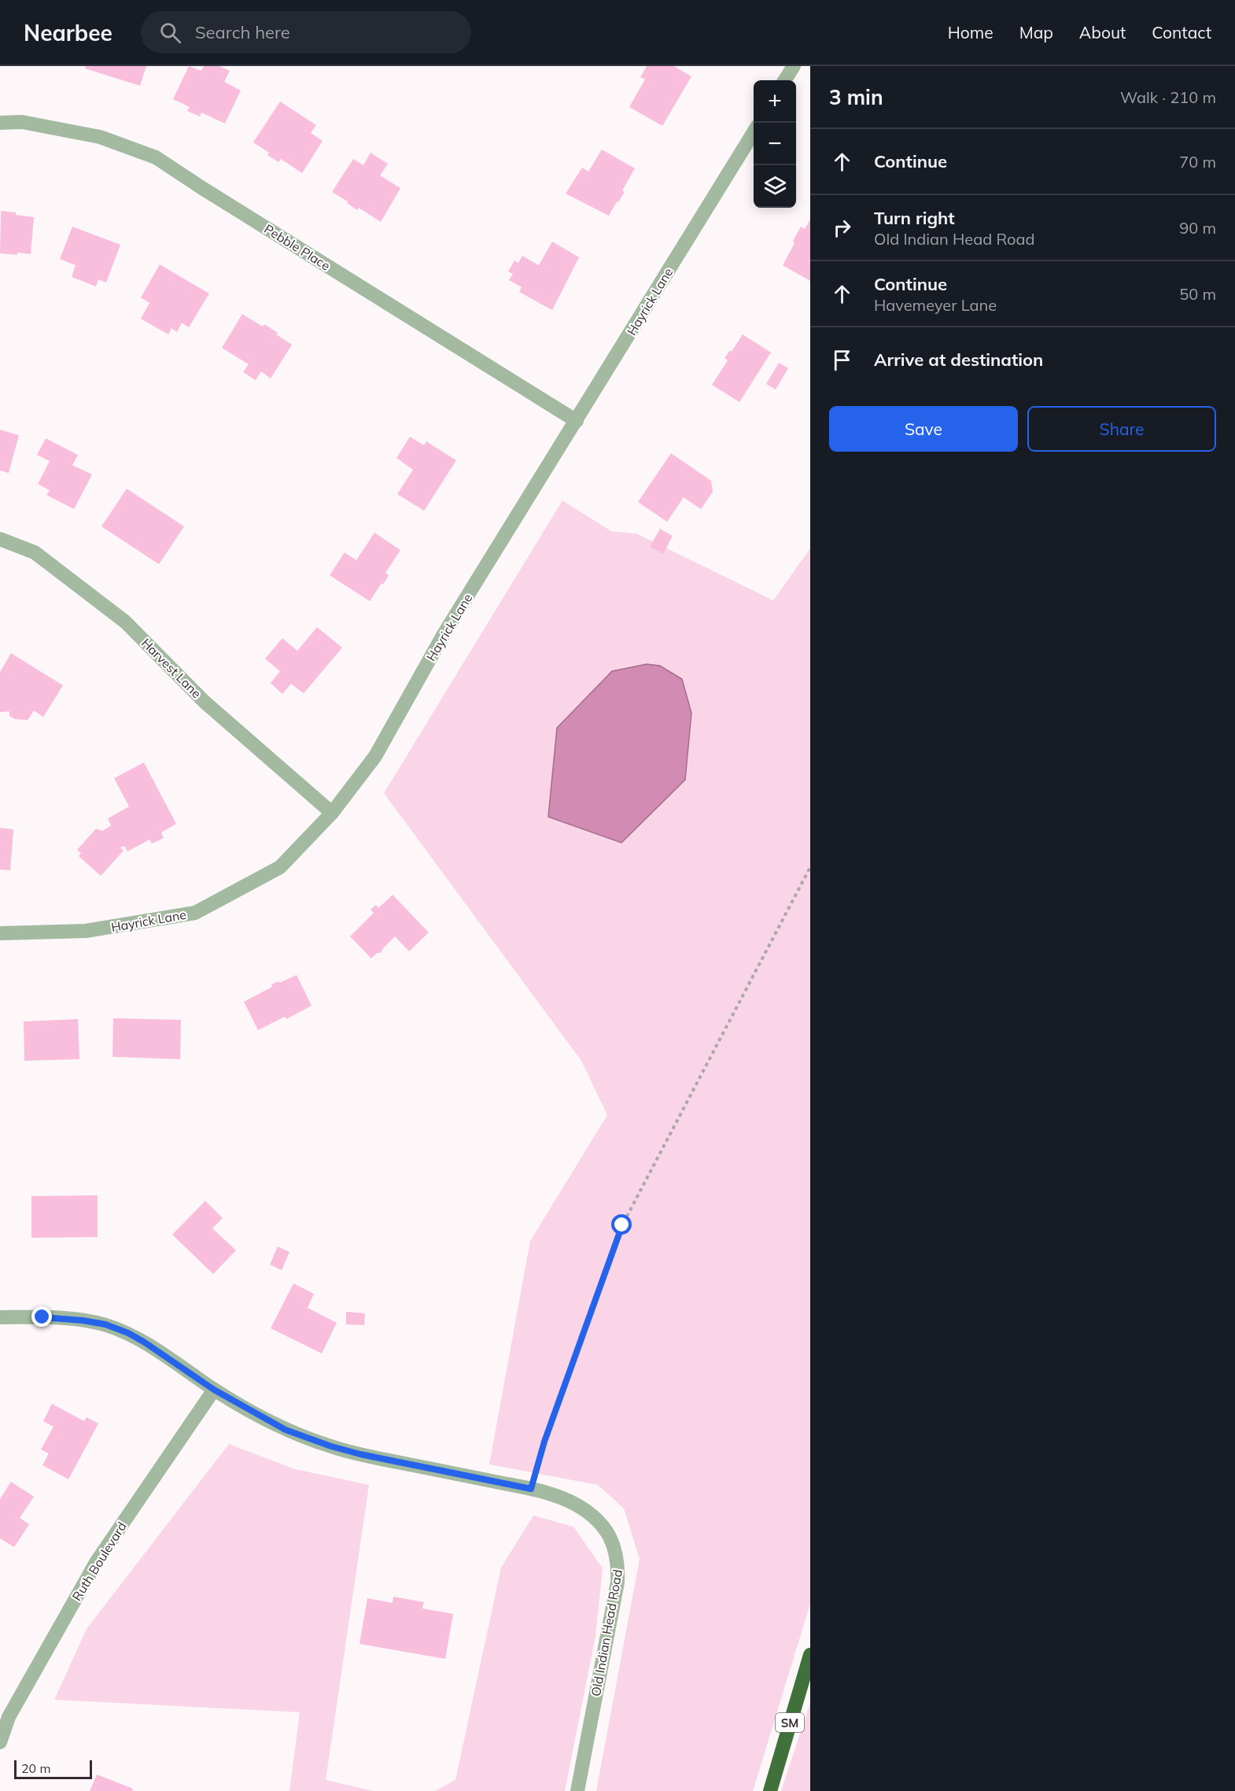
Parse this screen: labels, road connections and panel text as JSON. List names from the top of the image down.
{
  "streets": {
    "highway": ["SM"],
    "street": [
      "Pebble Place",
      "Hayrick Lane",
      "Harvest Lane",
      "Ruth Boulevard",
      "Old Indian Head Road"
    ]
  },
  "crossings": [
    ["Pebble Place", "Hayrick Lane"],
    ["Hayrick Lane", "Harvest Lane"],
    ["Ruth Boulevard", "Old Indian Head Road"]
  ],
  "scale_bar": "20 m",
  "page": {
    "header": "Nearbee",
    "search": "Search here",
    "nav": [
      "Home",
      "Map",
      "About",
      "Contact"
    ],
    "heading": ["3 min", "Walk · 210 m"],
    "map_buttons": ["+", "−"],
    "list": [
      ["Continue", "70 m"],
      ["Turn right", "Old Indian Head Road", "90 m"],
      ["Continue", "Havemeyer Lane", "50 m"],
      "Arrive at destination"
    ],
    "buttons": ["Save", "Share"],
    "scale": "20 m"
  }
}
